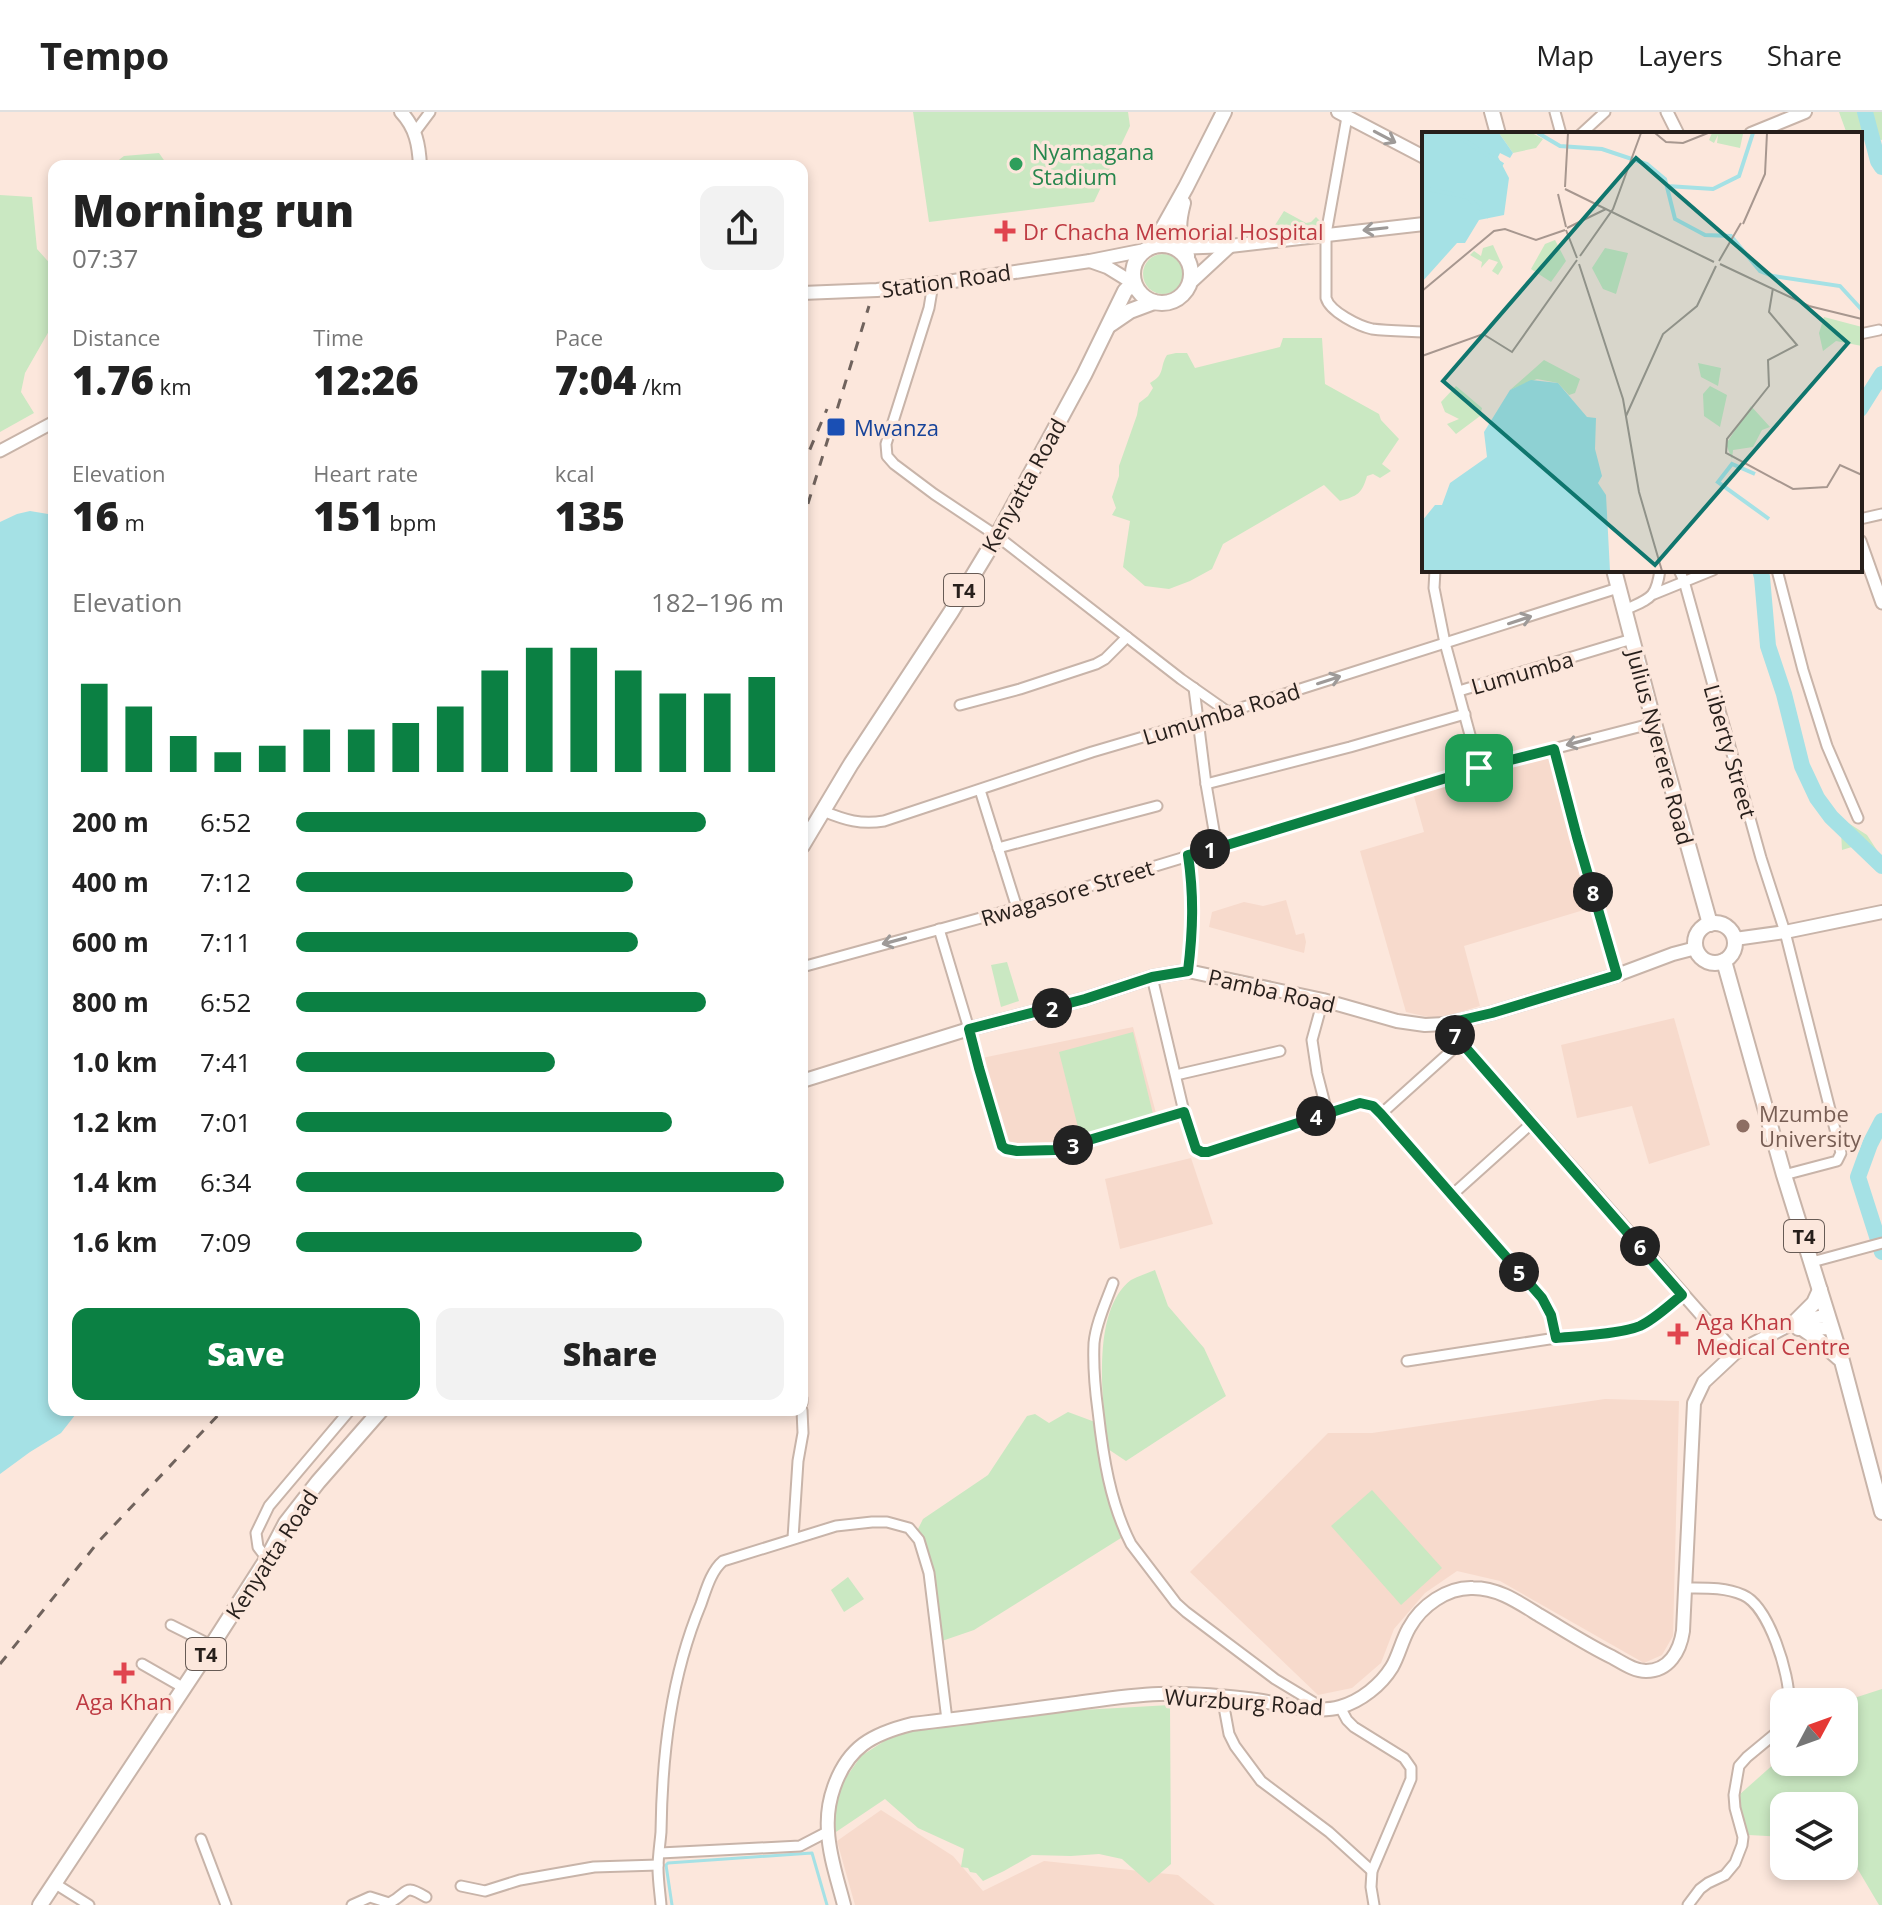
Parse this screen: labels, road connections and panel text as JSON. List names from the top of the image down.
{
  "streets": {
    "highway": ["Kenyatta Road", "T4", "Julius Nyerere Road"],
    "main road": ["Station Road", "Pamba Road", "Wurzburg Road"],
    "street": [
      "Lumumba",
      "Lumumba Road",
      "Liberty Street",
      "Rwagasore Street"
    ]
  },
  "crossings": [
    ["Station Road", "Kenyatta Road"],
    ["Station Road", "T4"],
    ["Kenyatta Road", "T4"],
    ["Kenyatta Road", "Lumumba Road"],
    ["T4", "Julius Nyerere Road"],
    ["T4", "Liberty Street"],
    ["T4", "Pamba Road"],
    ["T4", "Wurzburg Road"],
    ["Lumumba", "Lumumba Road"],
    ["Lumumba", "Julius Nyerere Road"],
    ["Lumumba Road", "Julius Nyerere Road"],
    ["Julius Nyerere Road", "Rwagasore Street"],
    ["Julius Nyerere Road", "Pamba Road"]
  ],
  "places": {
    "other": ["Nyamagana Stadium", "Mzumbe University"],
    "health": ["Dr Chacha Memorial Hospital", "Aga Khan Medical Centre", "Aga Khan"],
    "transit": ["Mwanza"]
  },
  "north": "top right",
  "page": {
    "header": "Tempo",
    "nav": ["Map", "Layers", "Share"],
    "heading": ["Morning run", "07:37"],
    "stats": [
      ["Distance", "1.76 km"],
      ["Time", "12:26"],
      ["Pace", "7:04 /km"],
      ["Elevation", "16 m"],
      ["Heart rate", "151 bpm"],
      ["kcal", "135"]
    ],
    "chart": ["Elevation", "182–196 m"],
    "list": [
      {
        "name": "200 m",
        "note": "6:52"
      },
      {
        "name": "400 m",
        "note": "7:12"
      },
      {
        "name": "600 m",
        "note": "7:11"
      },
      {
        "name": "800 m",
        "note": "6:52"
      },
      {
        "name": "1.0 km",
        "note": "7:41"
      },
      {
        "name": "1.2 km",
        "note": "7:01"
      },
      {
        "name": "1.4 km",
        "note": "6:34"
      },
      {
        "name": "1.6 km",
        "note": "7:09"
      }
    ],
    "pins": [
      "1",
      "8",
      "2",
      "7",
      "4",
      "3",
      "6",
      "5"
    ],
    "buttons": ["Save", "Share"]
  }
}
